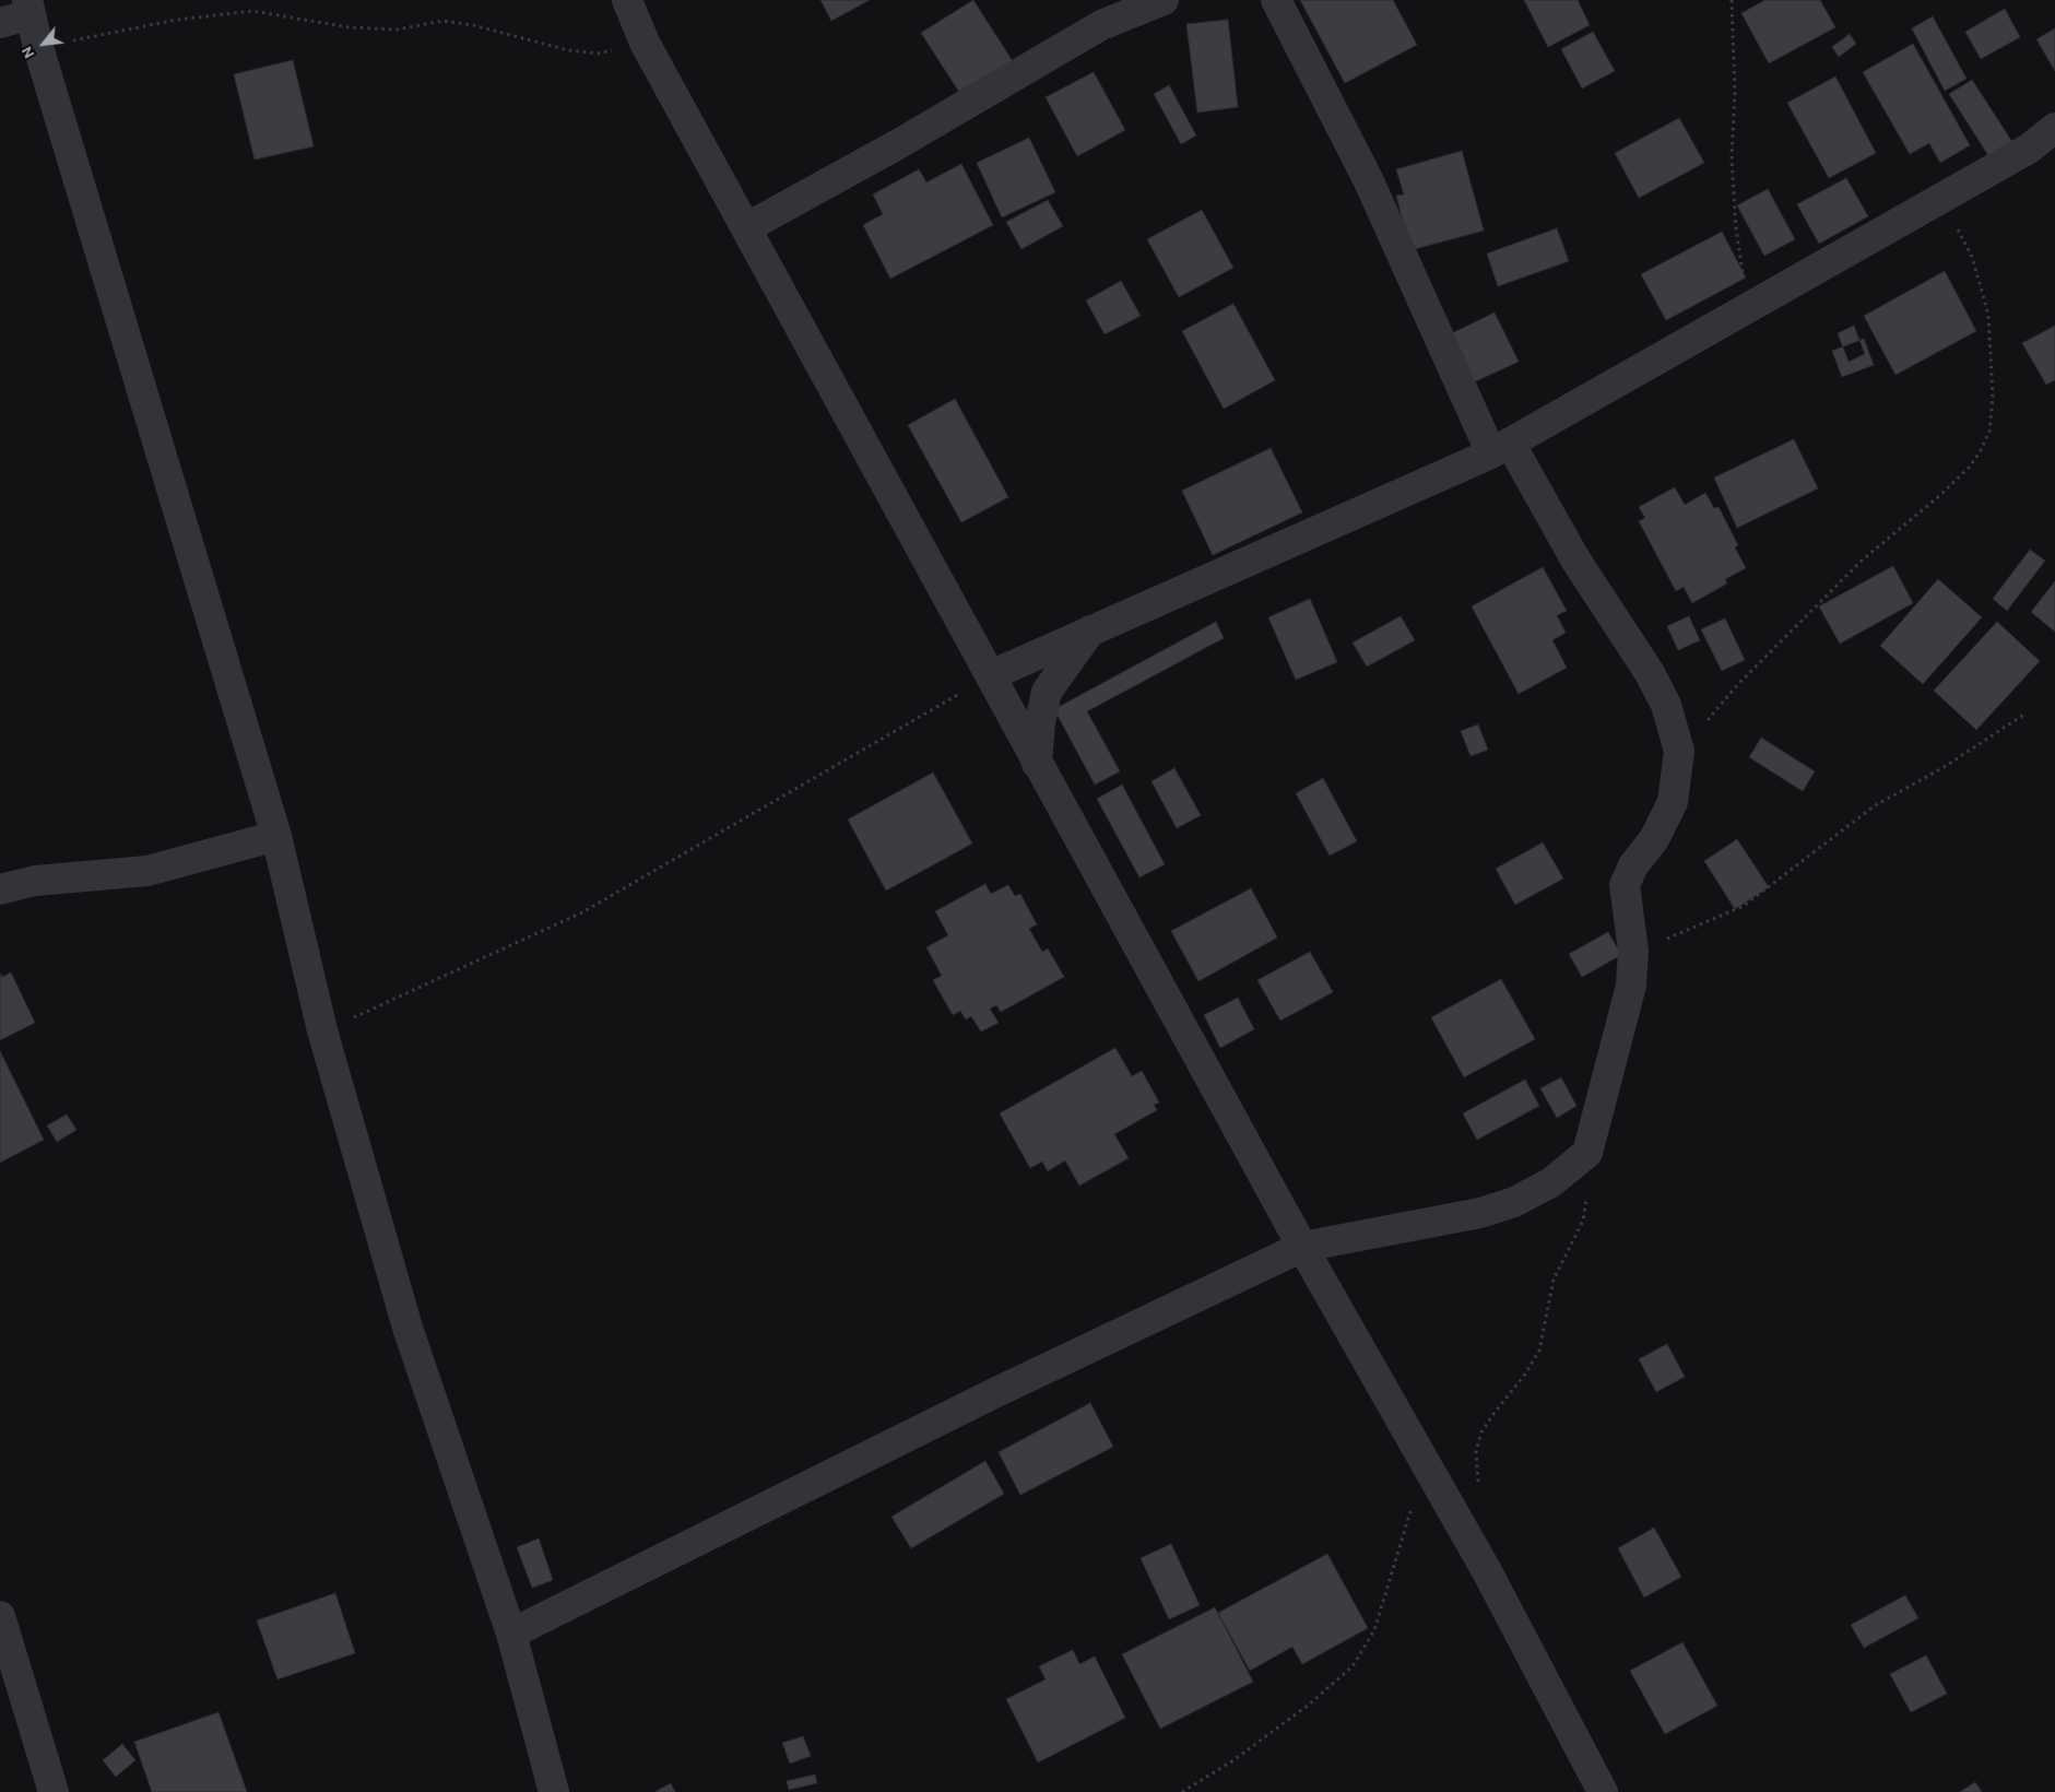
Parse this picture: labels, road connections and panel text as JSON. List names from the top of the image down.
{
  "north": "bottom left"
}
